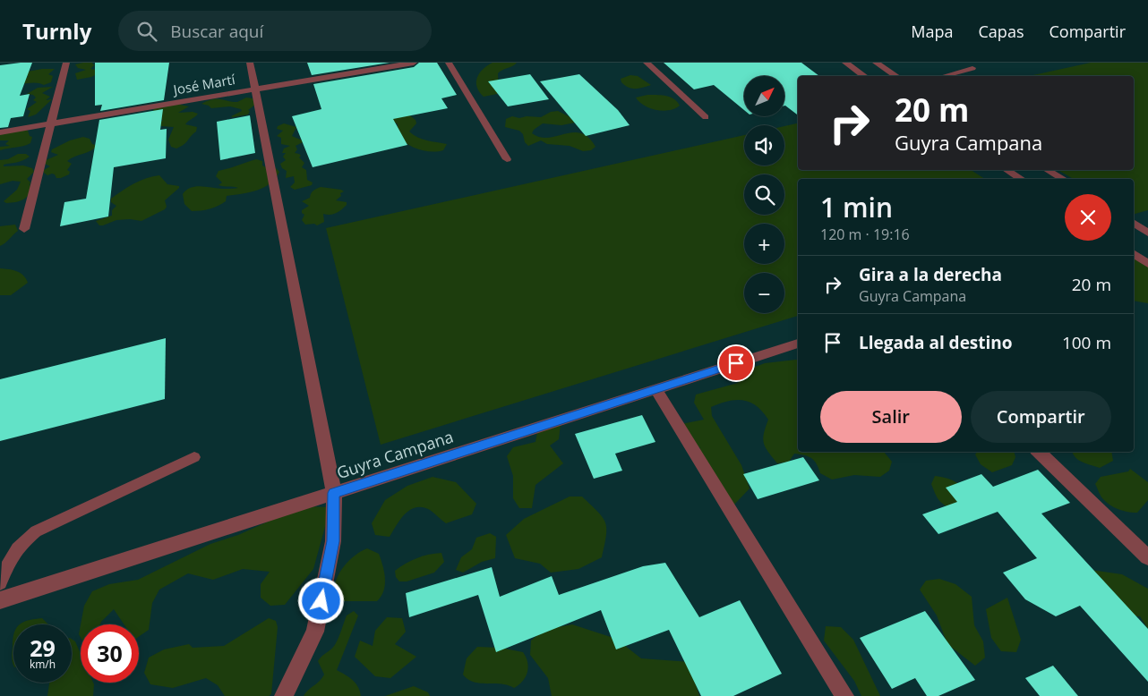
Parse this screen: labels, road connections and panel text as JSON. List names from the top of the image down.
{
  "streets": {
    "street": ["José Martí", "Guyra Campana"]
  },
  "north": "top right",
  "page": {
    "header": "Turnly",
    "search": "Buscar aquí",
    "nav": ["Mapa", "Capas", "Compartir"],
    "map_buttons": ["+", "−"],
    "turn": ["20 m", "Guyra Campana"],
    "heading": ["1 min", "120 m · 19:16"],
    "list": [
      {
        "name": "Gira a la derecha",
        "note": "Guyra Campana",
        "value": "20 m"
      },
      {
        "name": "Llegada al destino",
        "value": "100 m"
      }
    ],
    "buttons": ["Salir", "Compartir"],
    "speed": "29 km/h",
    "limit": "30"
  }
}
